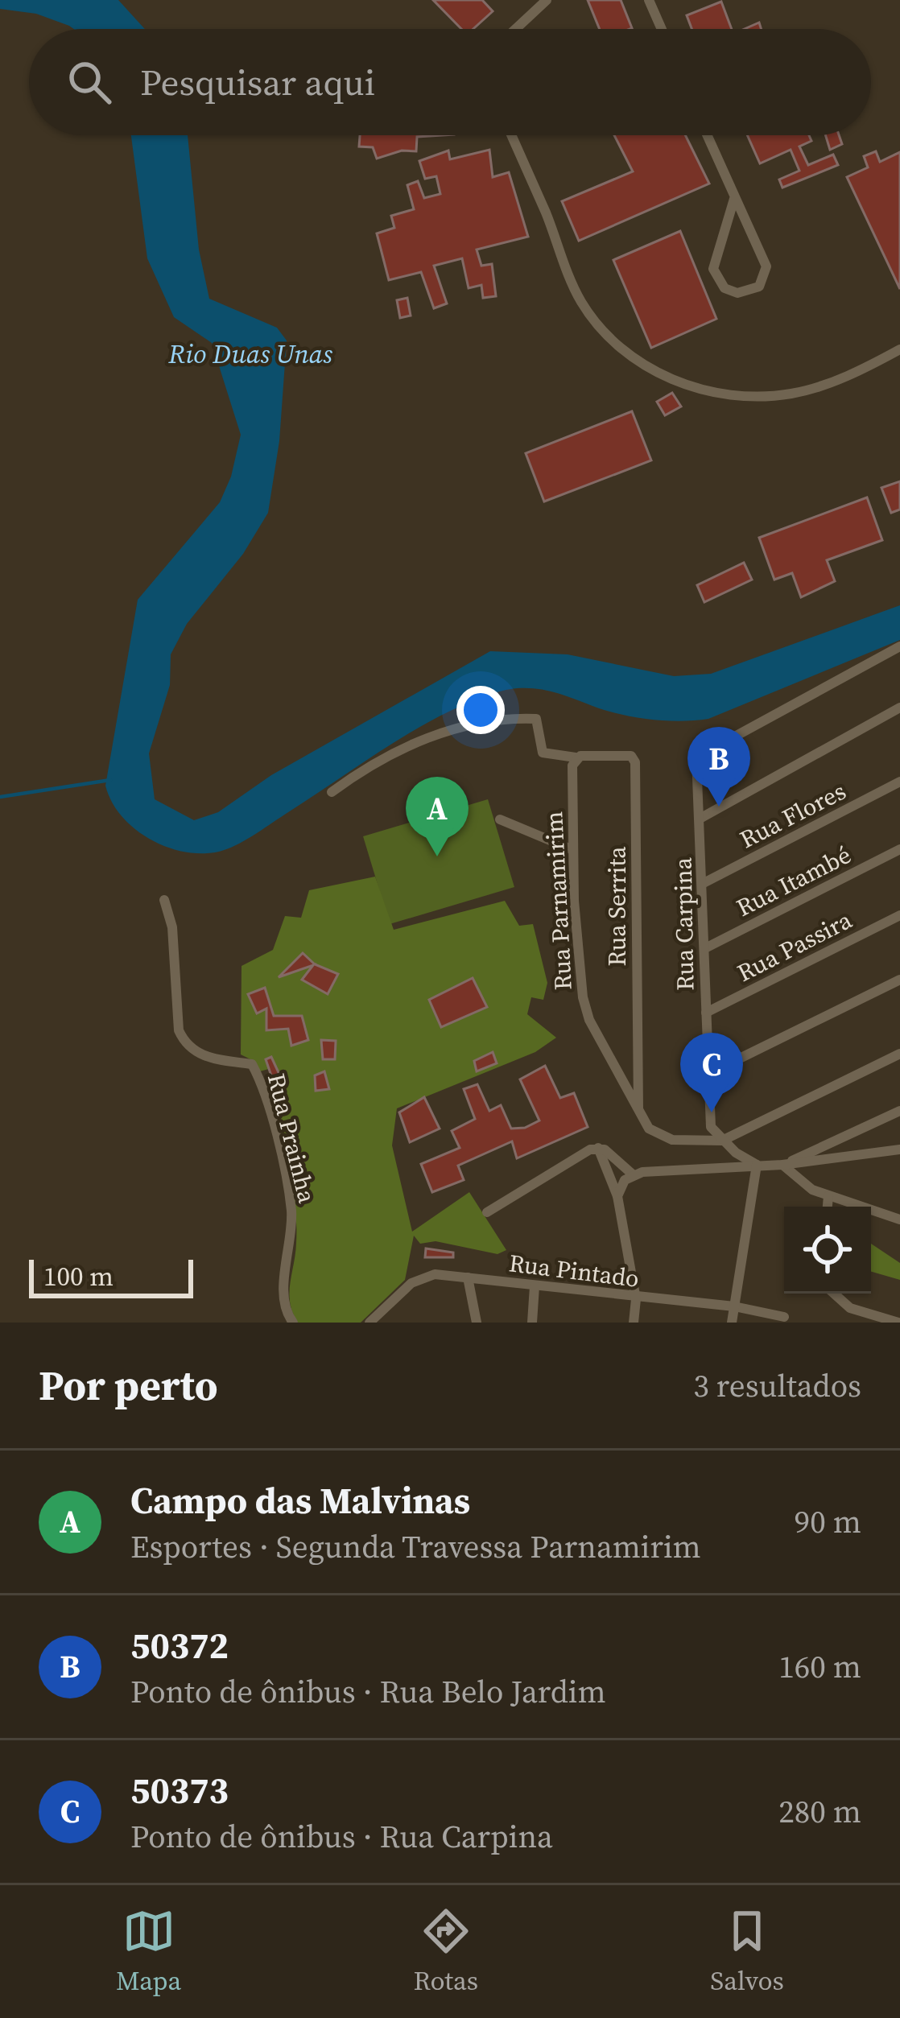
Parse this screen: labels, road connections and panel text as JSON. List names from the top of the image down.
{
  "streets": {
    "street": [
      "Rua Flores",
      "Rua Itambé",
      "Rua Parnamirim",
      "Rua Serrita",
      "Rua Carpina",
      "Rua Passira",
      "Rua Prainha",
      "Rua Pintado"
    ]
  },
  "crossings": [
    ["Rua Flores", "Rua Carpina"],
    ["Rua Itambé", "Rua Carpina"],
    ["Rua Parnamirim", "Rua Serrita"],
    ["Rua Parnamirim", "Rua Carpina"],
    ["Rua Carpina", "Rua Passira"]
  ],
  "water": ["Rio Duas Unas"],
  "scale_bar": "100 m",
  "page": {
    "search": "Pesquisar aqui",
    "pins": ["B", "A", "C"],
    "scale": "100 m",
    "heading": ["Por perto", "3 resultados"],
    "list": [
      {
        "mark": "A",
        "name": "Campo das Malvinas",
        "note": "Esportes · Segunda Travessa Parnamirim",
        "value": "90 m"
      },
      {
        "mark": "B",
        "name": "50372",
        "note": "Ponto de ônibus · Rua Belo Jardim",
        "value": "160 m"
      },
      {
        "mark": "C",
        "name": "50373",
        "note": "Ponto de ônibus · Rua Carpina",
        "value": "280 m"
      }
    ],
    "nav": ["Mapa", "Rotas", "Salvos"]
  }
}
